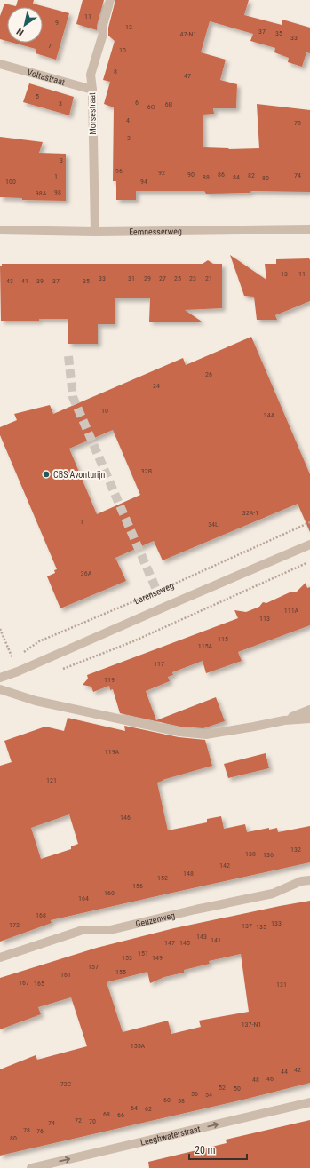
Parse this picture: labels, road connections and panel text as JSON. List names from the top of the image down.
{
  "streets": {
    "street": [
      "Voltastraat",
      "Morsestraat",
      "Eemnesserweg",
      "Larenseweg",
      "Geuzenweg",
      "Leeghwaterstraat"
    ]
  },
  "crossings": [
    ["Voltastraat", "Morsestraat"],
    ["Morsestraat", "Eemnesserweg"]
  ],
  "one_way": ["Leeghwaterstraat"],
  "places": ["CBS Avonturijn"],
  "house_numbers": [
    "11",
    "9",
    "12",
    "37",
    "35",
    "47-N1",
    "33",
    "7",
    "10",
    "8",
    "47",
    "5",
    "6",
    "3",
    "6B",
    "6C",
    "4",
    "78",
    "2",
    "3",
    "96",
    "92",
    "90",
    "86",
    "82",
    "74",
    "1",
    "88",
    "84",
    "80",
    "100",
    "94",
    "98",
    "98A",
    "13",
    "11",
    "33",
    "31",
    "29",
    "27",
    "25",
    "23",
    "21",
    "43",
    "41",
    "39",
    "37",
    "35",
    "26",
    "24",
    "10",
    "34A",
    "32B",
    "32A-1",
    "1",
    "34L",
    "36A",
    "111A",
    "113",
    "115",
    "115A",
    "117",
    "119",
    "119A",
    "121",
    "146",
    "132",
    "138",
    "136",
    "142",
    "148",
    "152",
    "156",
    "160",
    "164",
    "168",
    "133",
    "172",
    "137",
    "135",
    "143",
    "141",
    "147",
    "145",
    "151",
    "153",
    "149",
    "157",
    "155",
    "161",
    "167",
    "165",
    "131",
    "137-N1",
    "155A",
    "42",
    "44",
    "46",
    "48",
    "72C",
    "52",
    "50",
    "56",
    "54",
    "60",
    "58",
    "64",
    "62",
    "68",
    "66",
    "72",
    "70",
    "74",
    "78",
    "76",
    "80"
  ],
  "scale_bar": "20 m",
  "north": "bottom left"
}
